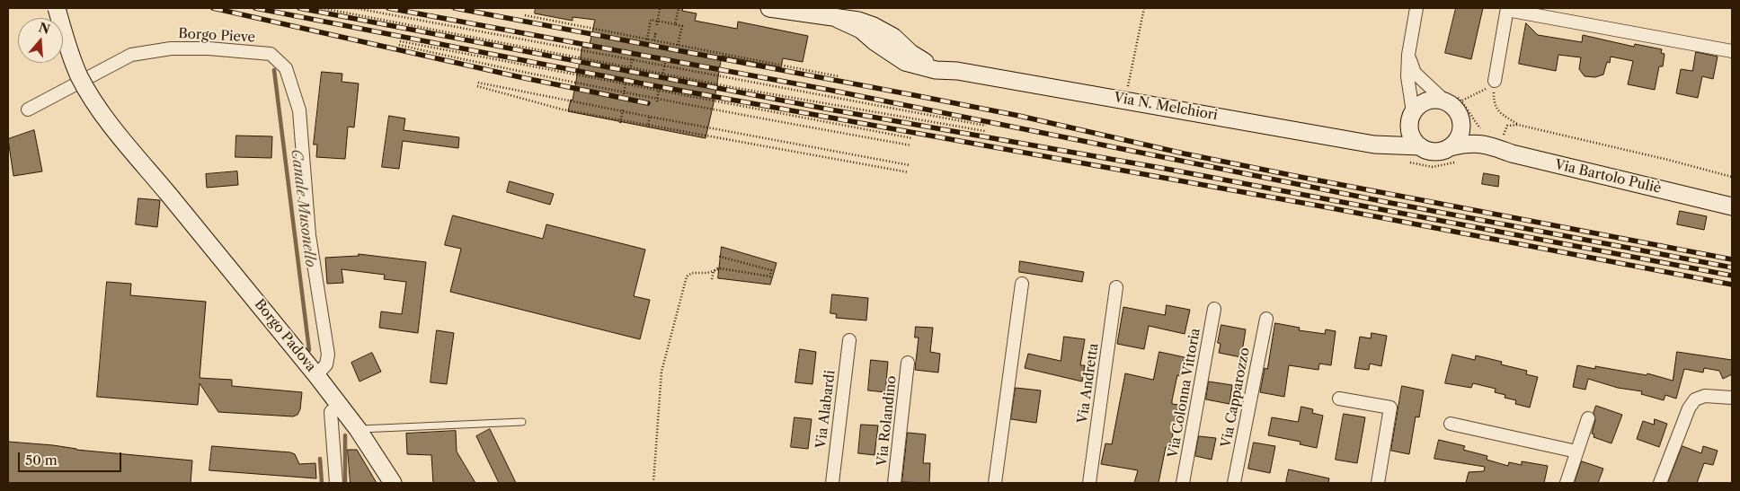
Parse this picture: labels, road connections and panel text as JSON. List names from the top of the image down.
{
  "streets": {
    "street": [
      "Borgo Pieve",
      "Via N. Melchiori",
      "Via Bartolo Puliè",
      "Borgo Padova",
      "Via Andretta",
      "Via Colonna Vittoria",
      "Via Capparozzo",
      "Via Alabardi",
      "Via Rolandino"
    ]
  },
  "crossings": [
    ["Borgo Pieve", "Borgo Padova"],
    ["Via N. Melchiori", "Via Bartolo Puliè"]
  ],
  "water": ["Canale Musonello"],
  "scale_bar": "50 m",
  "north": "top"
}
